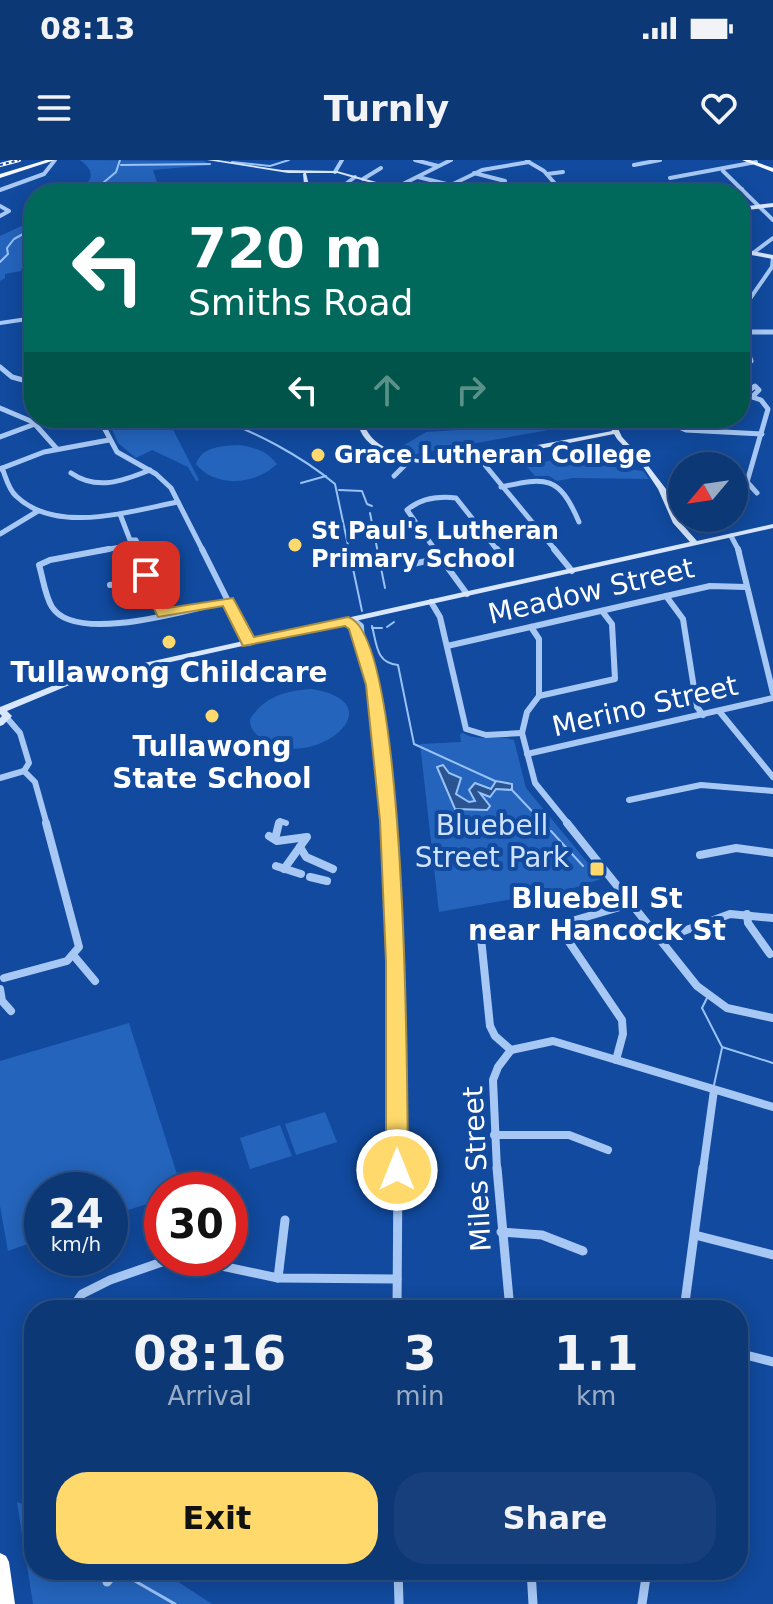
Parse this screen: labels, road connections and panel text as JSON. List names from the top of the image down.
{
  "streets": {
    "street": ["Meadow Street", "Merino Street", "Miles Street"]
  },
  "parks": ["Bluebell Street Park"],
  "places": {
    "other": [
      "Grace Lutheran College",
      "St Paul's Lutheran Primary School",
      "Tullawong Childcare",
      "Tullawong State School"
    ],
    "transit": ["Bluebell St near Hancock St"]
  },
  "north": "bottom left",
  "page": {
    "status": "08:13",
    "header": "Turnly",
    "turn": ["720 m", "Smiths Road"],
    "speed": "24 km/h",
    "limit": "30",
    "eta": [
      "08:16",
      "Arrival",
      "3",
      "min",
      "1.1",
      "km"
    ],
    "buttons": ["Exit", "Share"]
  }
}
